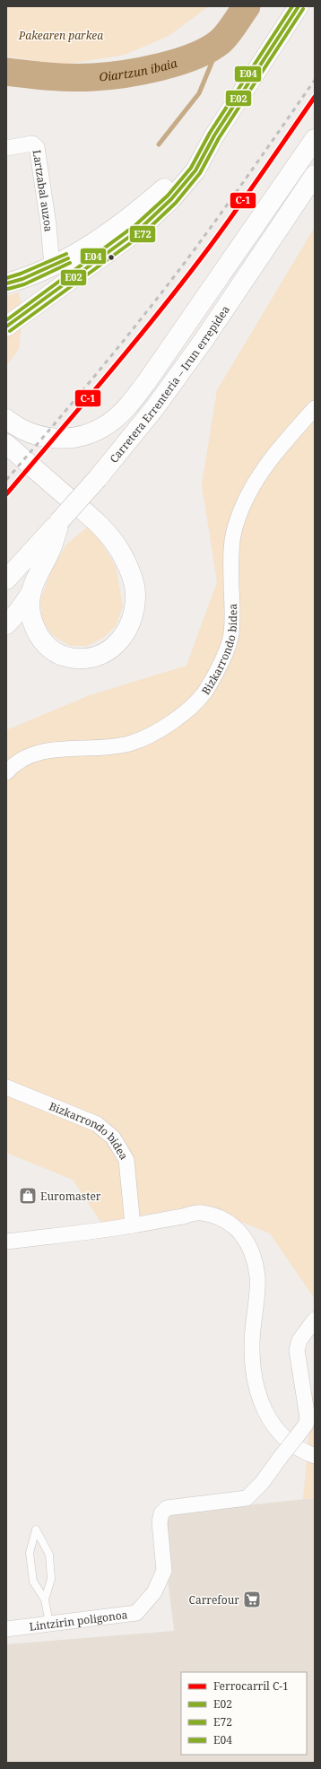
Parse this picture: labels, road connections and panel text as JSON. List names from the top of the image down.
{
  "streets": {
    "main road": ["Carretera Errenteria – Irun errepidea"],
    "street": ["Lartzabal auzoa", "Bizkarrondo bidea", "Lintzirin poligonoa"]
  },
  "water": ["Oiartzun ibaia"],
  "parks": ["Pakearen parkea"],
  "places": {
    "shop": ["Euromaster"],
    "supermarket": ["Carrefour"]
  },
  "lines": [
    "transit line E02",
    "transit line E04",
    "transit line E72",
    "rail line C-1"
  ],
  "legend": [
    "Ferrocarril C-1",
    "E02",
    "E72",
    "E04"
  ]
}
